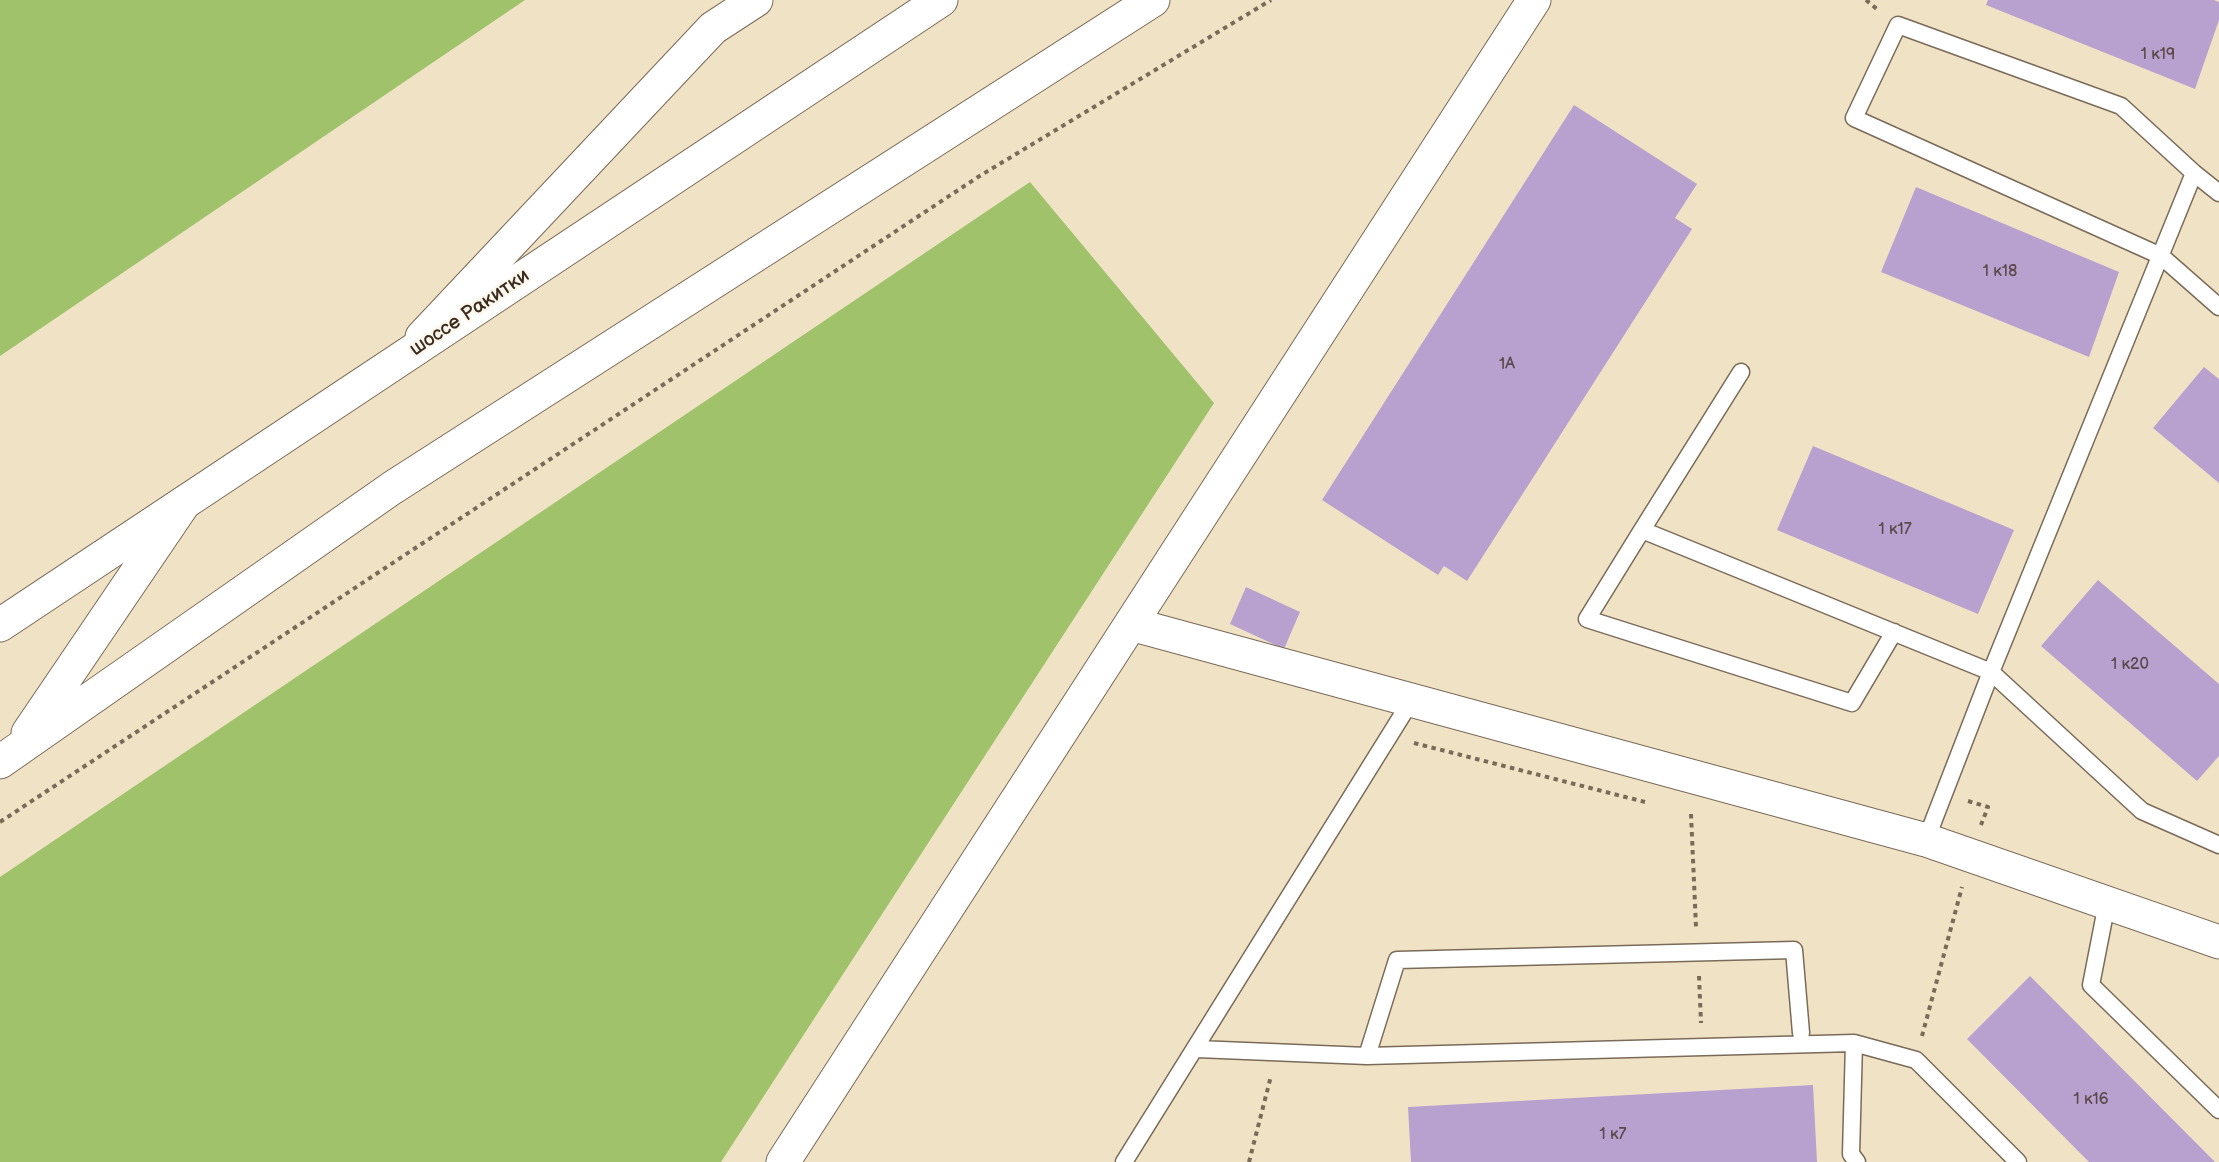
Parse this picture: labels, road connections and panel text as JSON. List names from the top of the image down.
{
  "streets": {
    "street": ["шоссе Ракитки"]
  },
  "house_numbers": [
    "1 к19",
    "1 к18",
    "1А",
    "1 к17",
    "1 к20",
    "1 к16",
    "1 к7"
  ]
}
